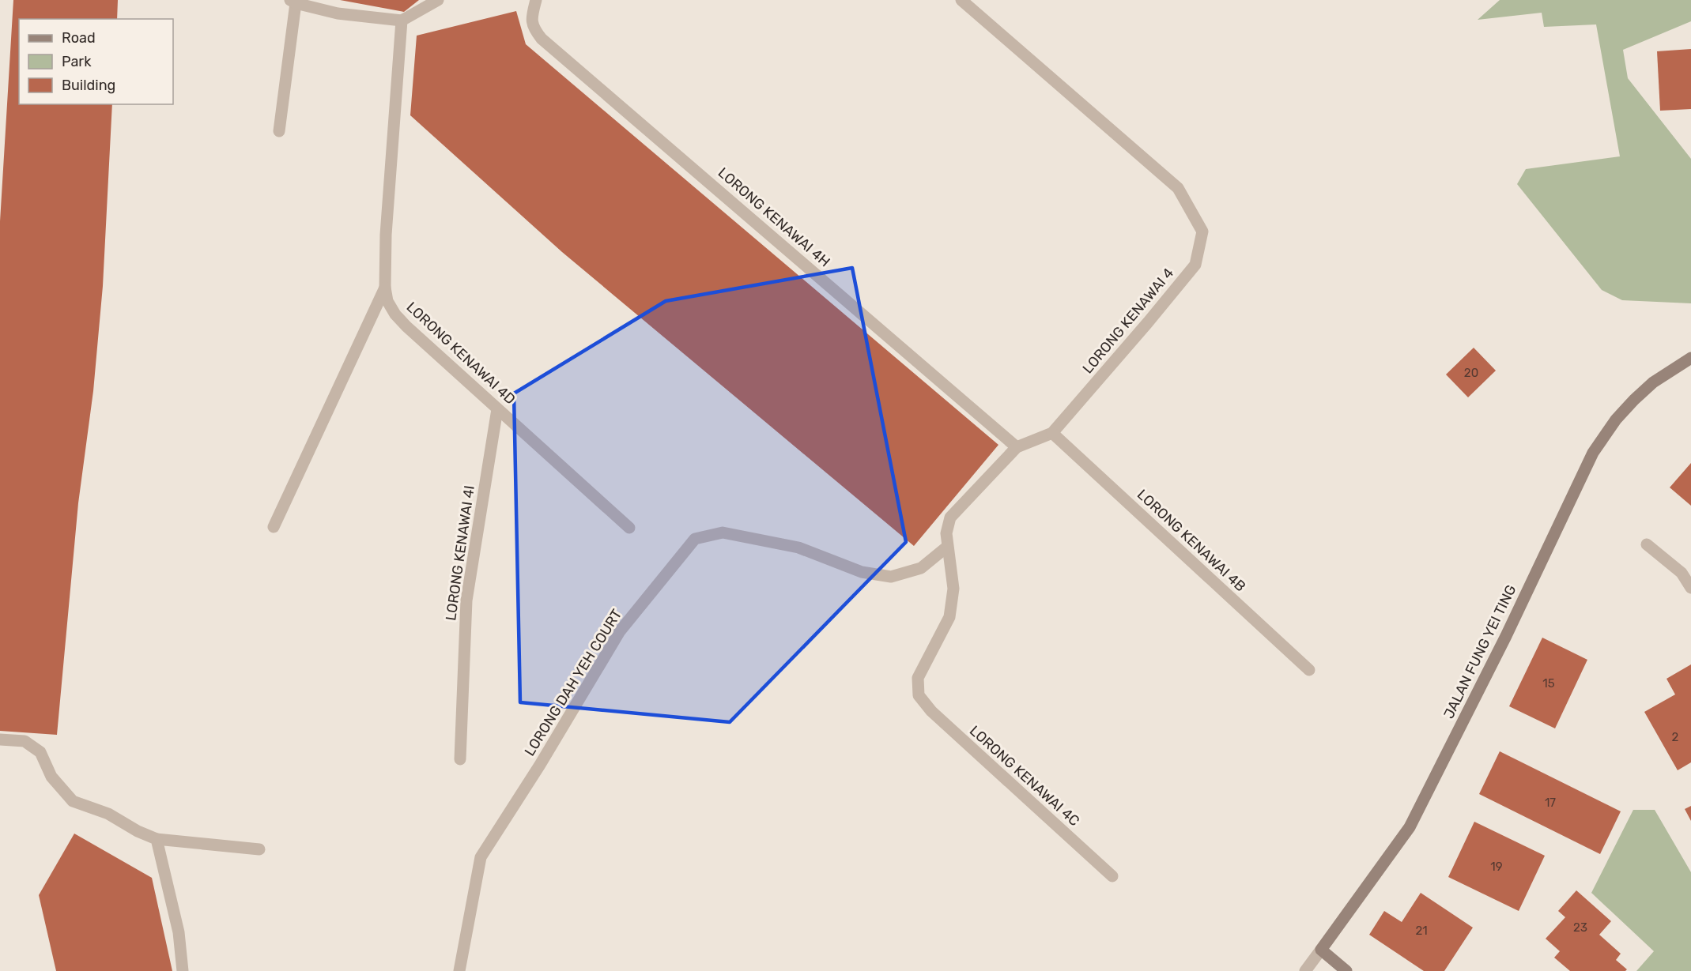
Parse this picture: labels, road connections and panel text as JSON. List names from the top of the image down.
{
  "streets": {
    "street": [
      "LORONG KENAWAI 4H",
      "LORONG KENAWAI 4",
      "LORONG KENAWAI 4D",
      "LORONG KENAWAI 4B",
      "LORONG KENAWAI 4I",
      "JALAN FUNG YEI TING",
      "LORONG DAH YEH COURT",
      "LORONG KENAWAI 4C"
    ]
  },
  "crossings": [
    ["LORONG KENAWAI 4H", "LORONG KENAWAI 4"],
    ["LORONG KENAWAI 4", "LORONG KENAWAI 4B"],
    ["LORONG KENAWAI 4", "LORONG DAH YEH COURT"],
    ["LORONG KENAWAI 4", "LORONG KENAWAI 4C"],
    ["LORONG KENAWAI 4D", "LORONG KENAWAI 4I"]
  ],
  "house_numbers": [
    "20",
    "15",
    "2",
    "17",
    "19",
    "23",
    "21"
  ],
  "legend": ["Road", "Park", "Building"]
}
